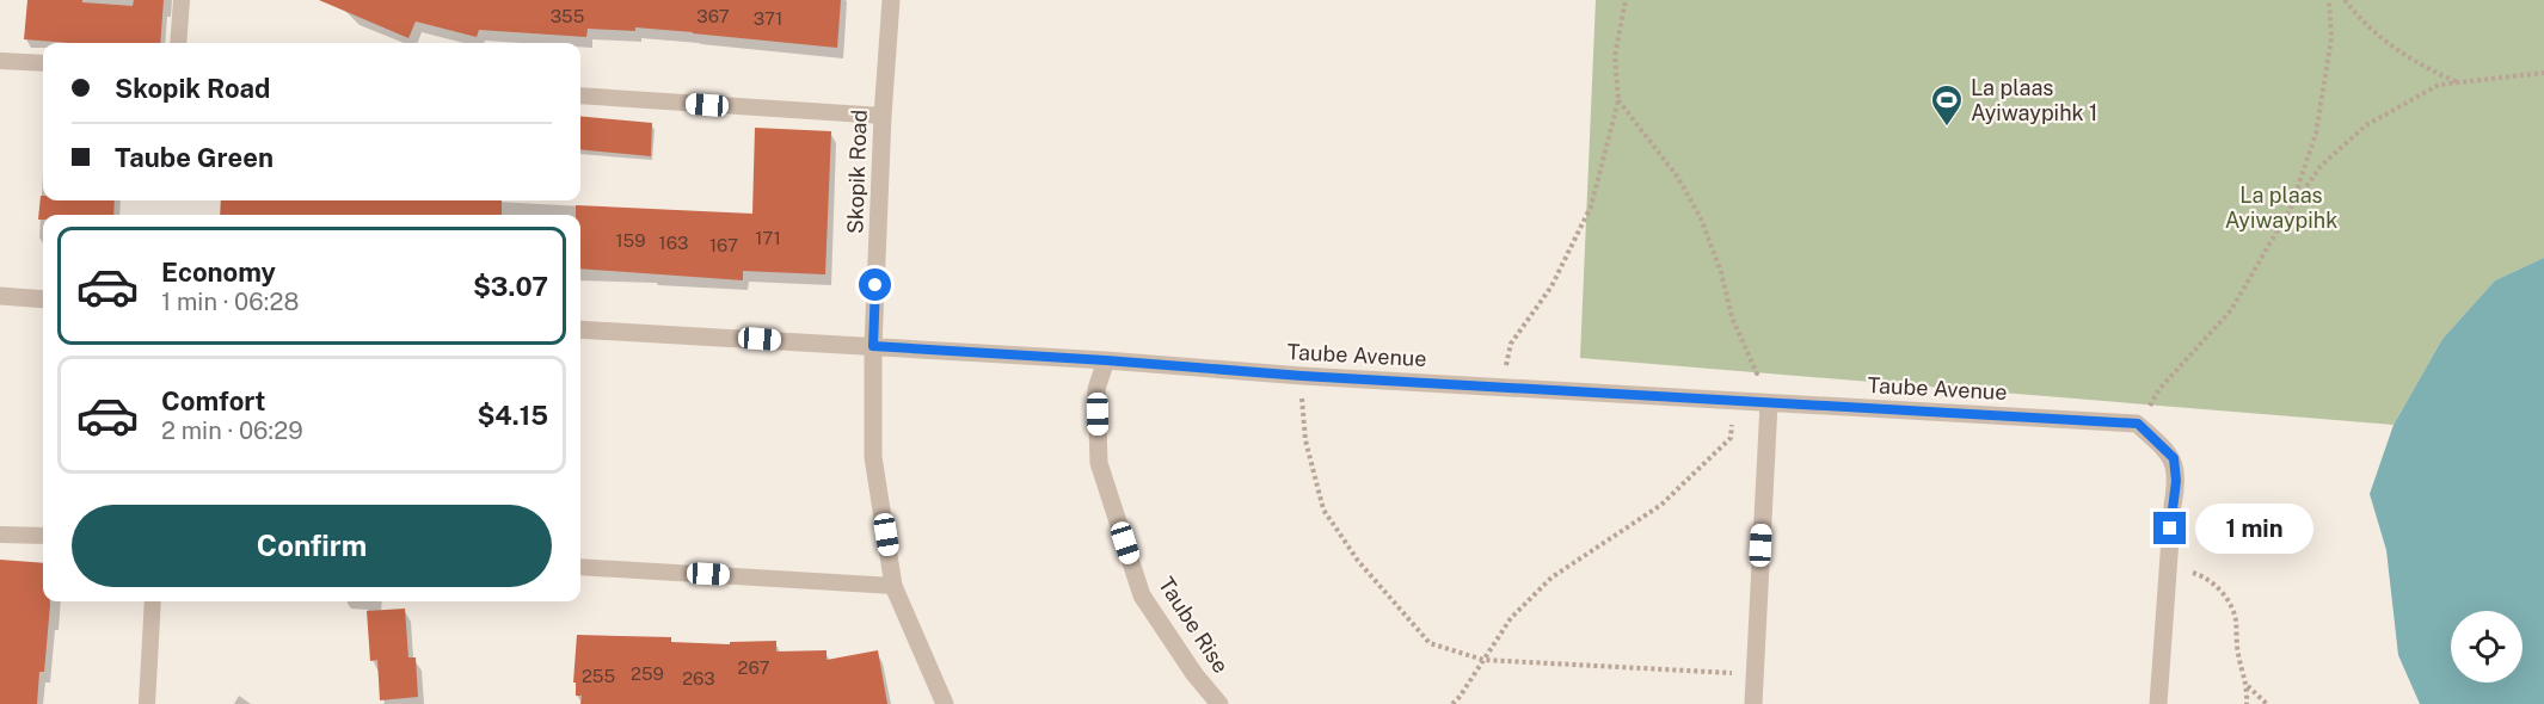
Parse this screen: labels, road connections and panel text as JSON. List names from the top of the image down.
{
  "streets": {
    "street": ["Skopik Road", "Taube Avenue", "Taube Rise"]
  },
  "crossings": [
    ["Skopik Road", "Taube Avenue"],
    ["Taube Avenue", "Taube Rise"]
  ],
  "parks": ["La plaas Ayiwaypihk"],
  "places": {
    "sports": ["La plaas Ayiwaypihk 1"]
  },
  "house_numbers": [
    "355",
    "367",
    "371",
    "171",
    "159",
    "163",
    "167",
    "267",
    "259",
    "255",
    "263"
  ],
  "page": {
    "banner": ["Skopik Road", "Taube Green"],
    "list": [
      {
        "name": "Economy",
        "note": "1 min · 06:28",
        "value": "$3.07"
      },
      {
        "name": "Comfort",
        "note": "2 min · 06:29",
        "value": "$4.15"
      }
    ],
    "buttons": "Confirm",
    "bubble": "1 min"
  }
}
